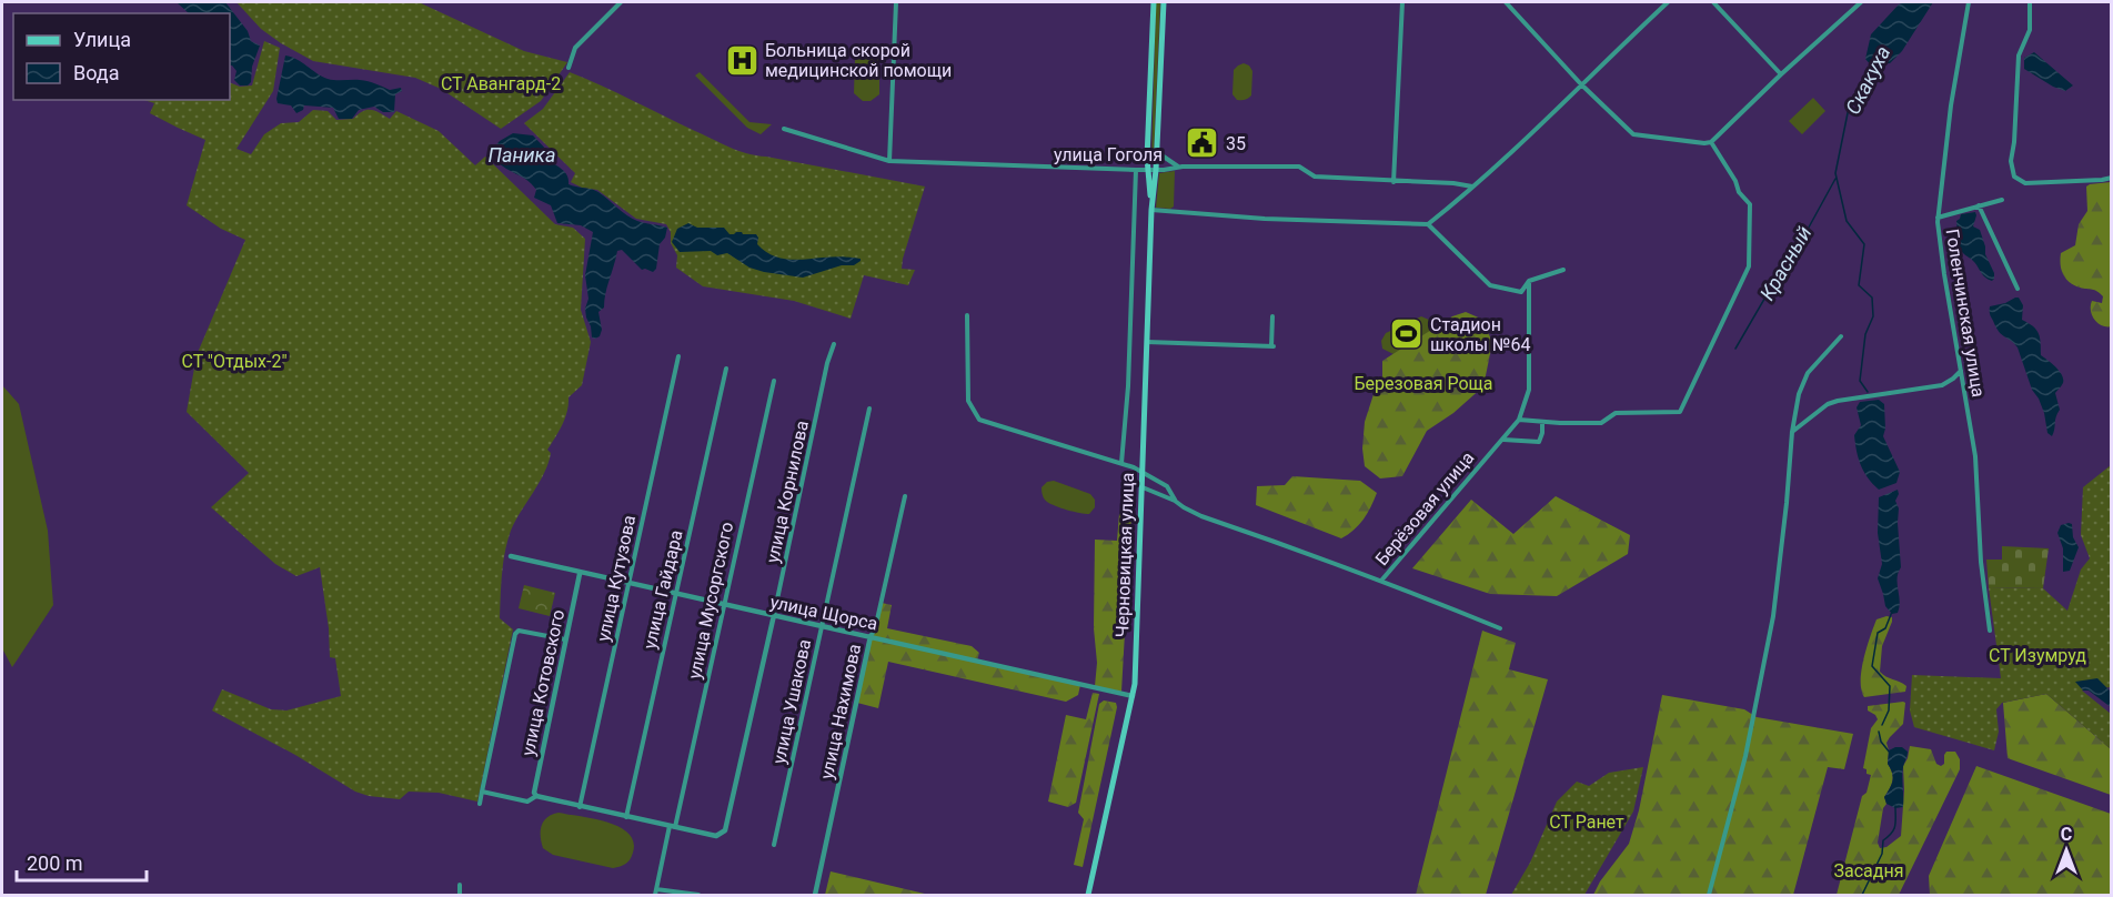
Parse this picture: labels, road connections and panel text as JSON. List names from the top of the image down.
{
  "streets": {
    "main road": ["Черновицкая улица"],
    "street": [
      "улица Гоголя",
      "Голенчинская улица",
      "улица Корнилова",
      "Берёзовая улица",
      "улица Кутузова",
      "улица Гайдара",
      "улица Мусоргского",
      "улица Щорса",
      "улица Котовского",
      "улица Ушакова",
      "улица Нахимова"
    ]
  },
  "crossings": [
    ["улица Гоголя", "Черновицкая улица"],
    ["улица Корнилова", "улица Мусоргского"],
    ["улица Корнилова", "улица Щорса"],
    ["Берёзовая улица", "Черновицкая улица"],
    ["Черновицкая улица", "улица Щорса"],
    ["улица Кутузова", "улица Щорса"],
    ["улица Гайдара", "улица Щорса"],
    ["улица Мусоргского", "улица Щорса"],
    ["улица Щорса", "улица Котовского"],
    ["улица Щорса", "улица Ушакова"],
    ["улица Щорса", "улица Нахимова"]
  ],
  "water": ["Скакуха", "Паника", "Красный"],
  "parks": [
    "СТ Авангард-2",
    "СТ \"Отдых-2\"",
    "Березовая Роща",
    "СТ Изумруд",
    "СТ Ранет",
    "Засадня"
  ],
  "places": {
    "hospital": ["Больница скорой медицинской помощи"],
    "public building": ["35"],
    "sports": ["Стадион школы №64"]
  },
  "legend": ["Улица", "Вода"],
  "scale_bar": "200 m",
  "north": "top"
}
